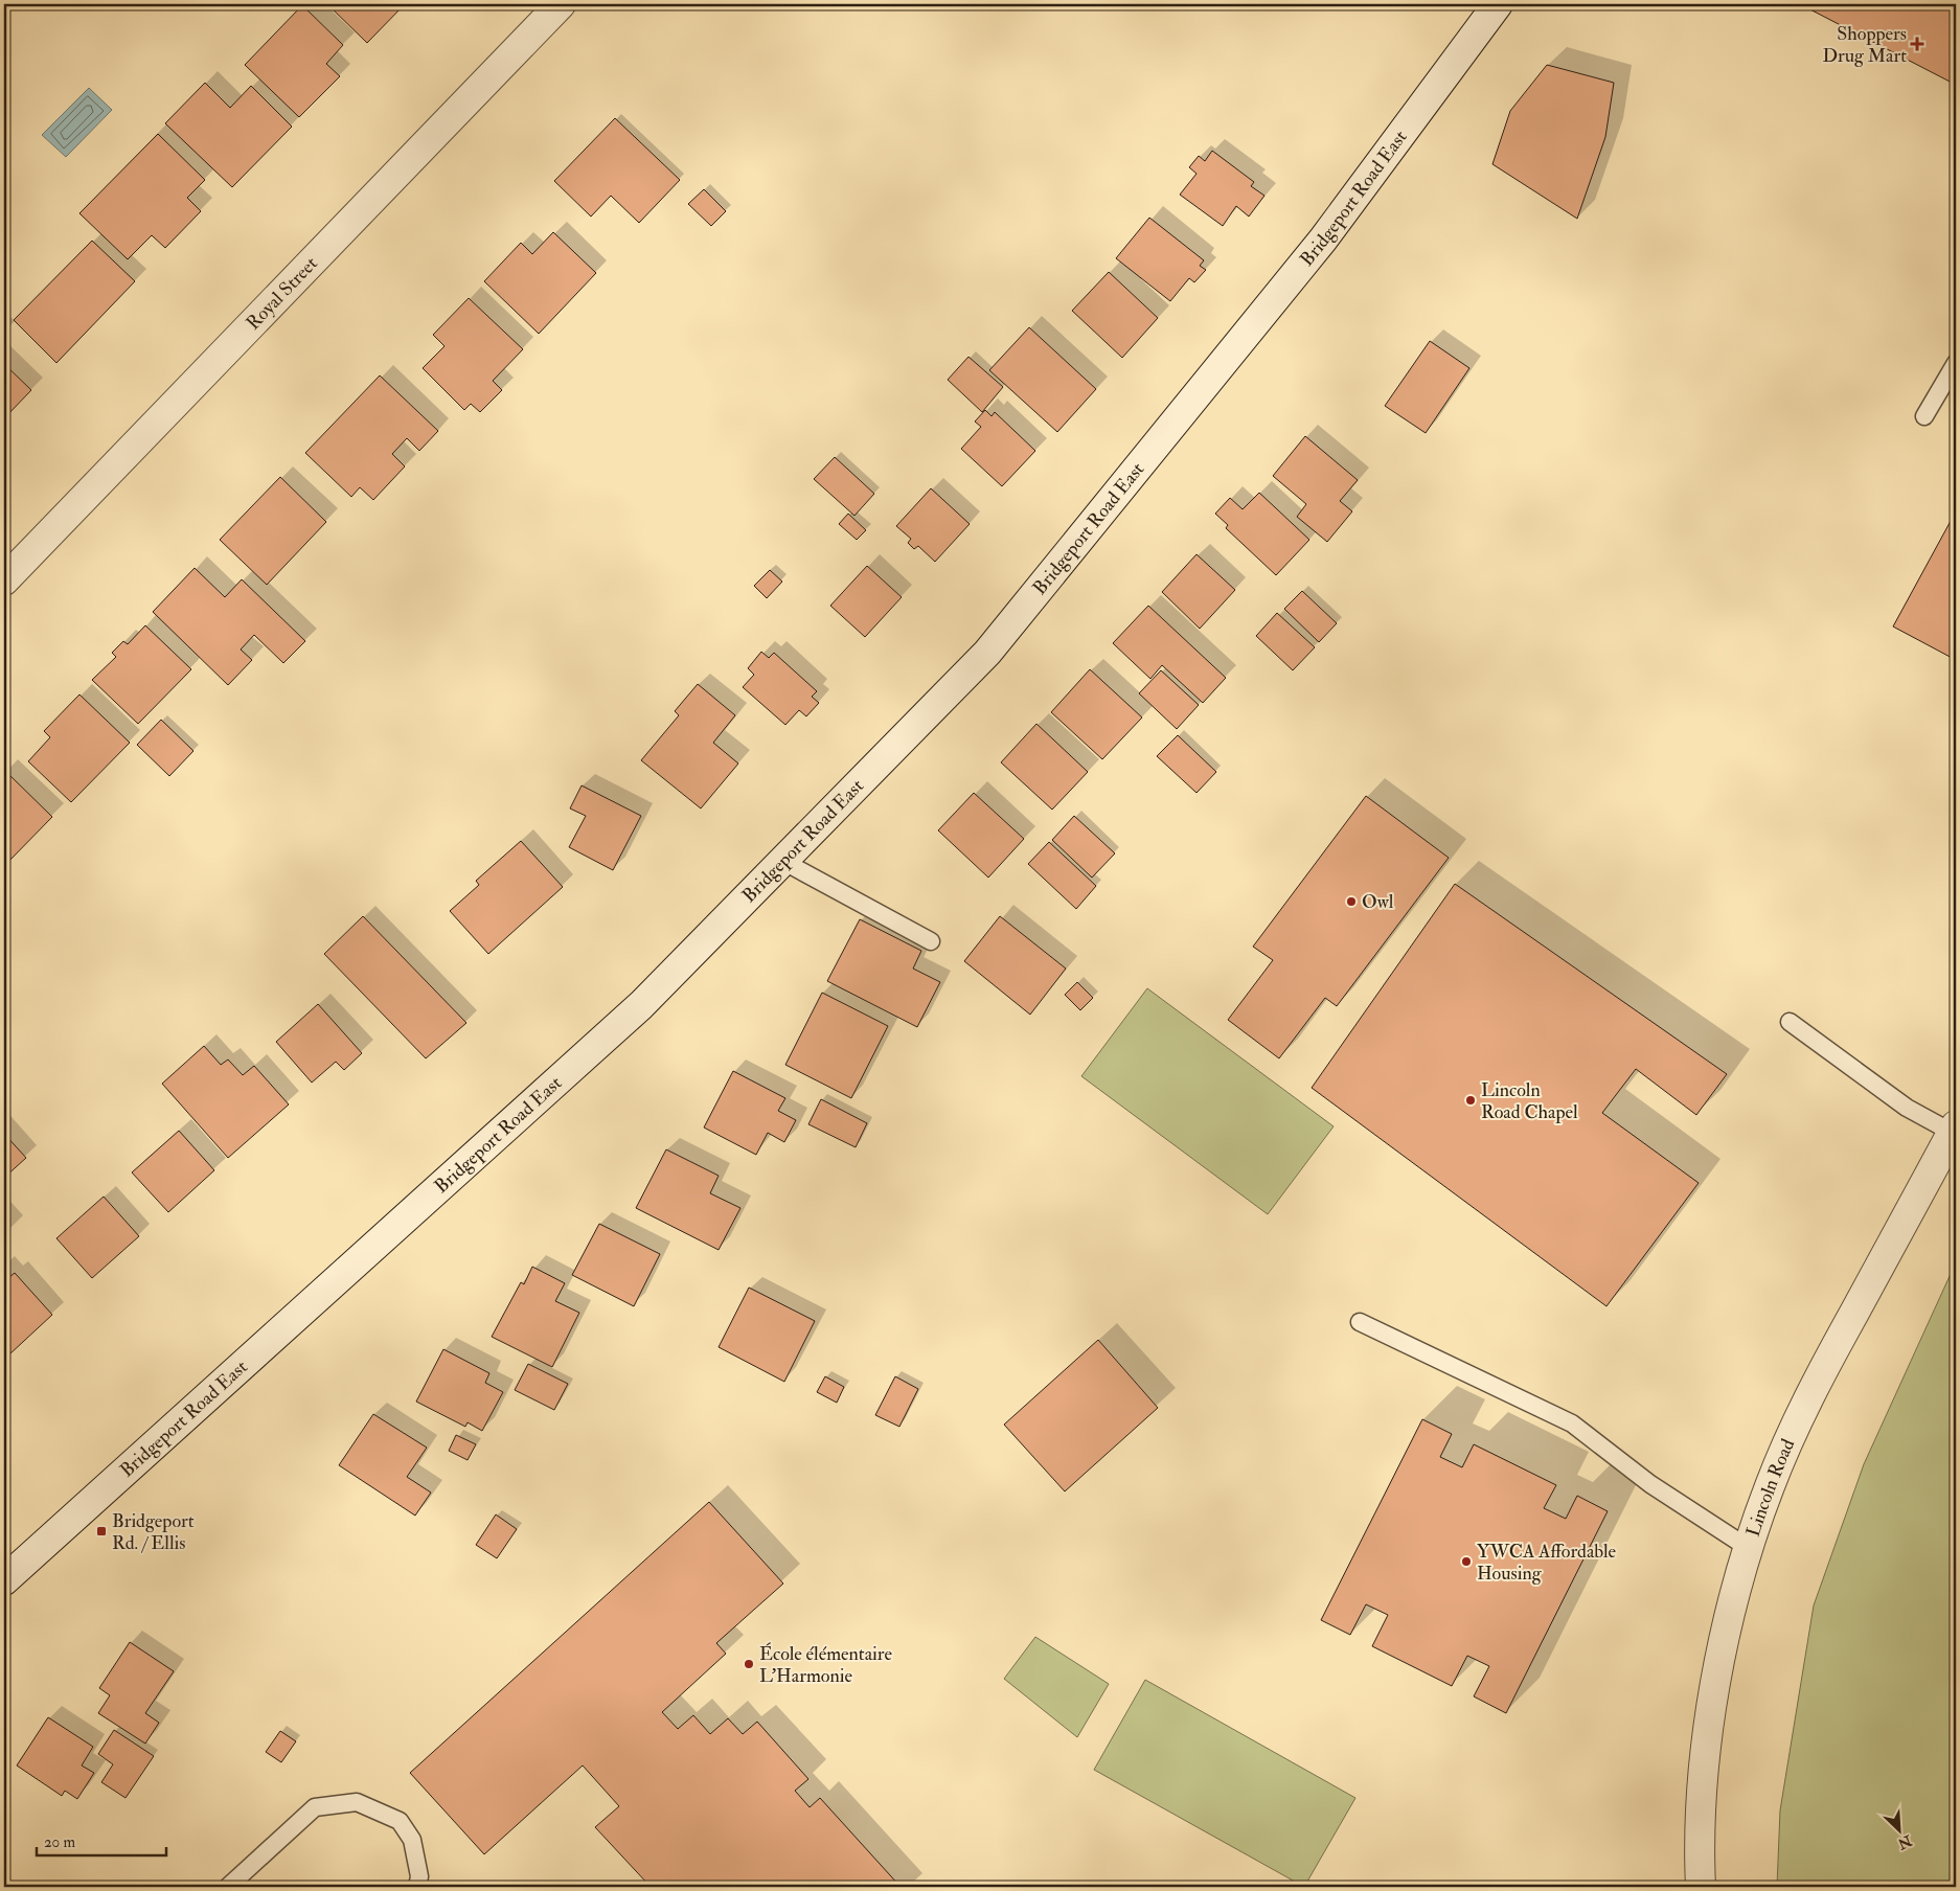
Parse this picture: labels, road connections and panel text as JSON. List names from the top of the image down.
{
  "streets": {
    "main road": ["Bridgeport Road East", "Royal Street", "Lincoln Road"]
  },
  "places": {
    "health": ["Shoppers Drug Mart"],
    "other": [
      "Owl",
      "Lincoln Road Chapel",
      "YWCA Affordable Housing",
      "École élémentaire L'Harmonie"
    ],
    "transit": ["Bridgeport Rd. / Ellis"]
  },
  "scale_bar": "20 m",
  "north": "bottom right"
}
